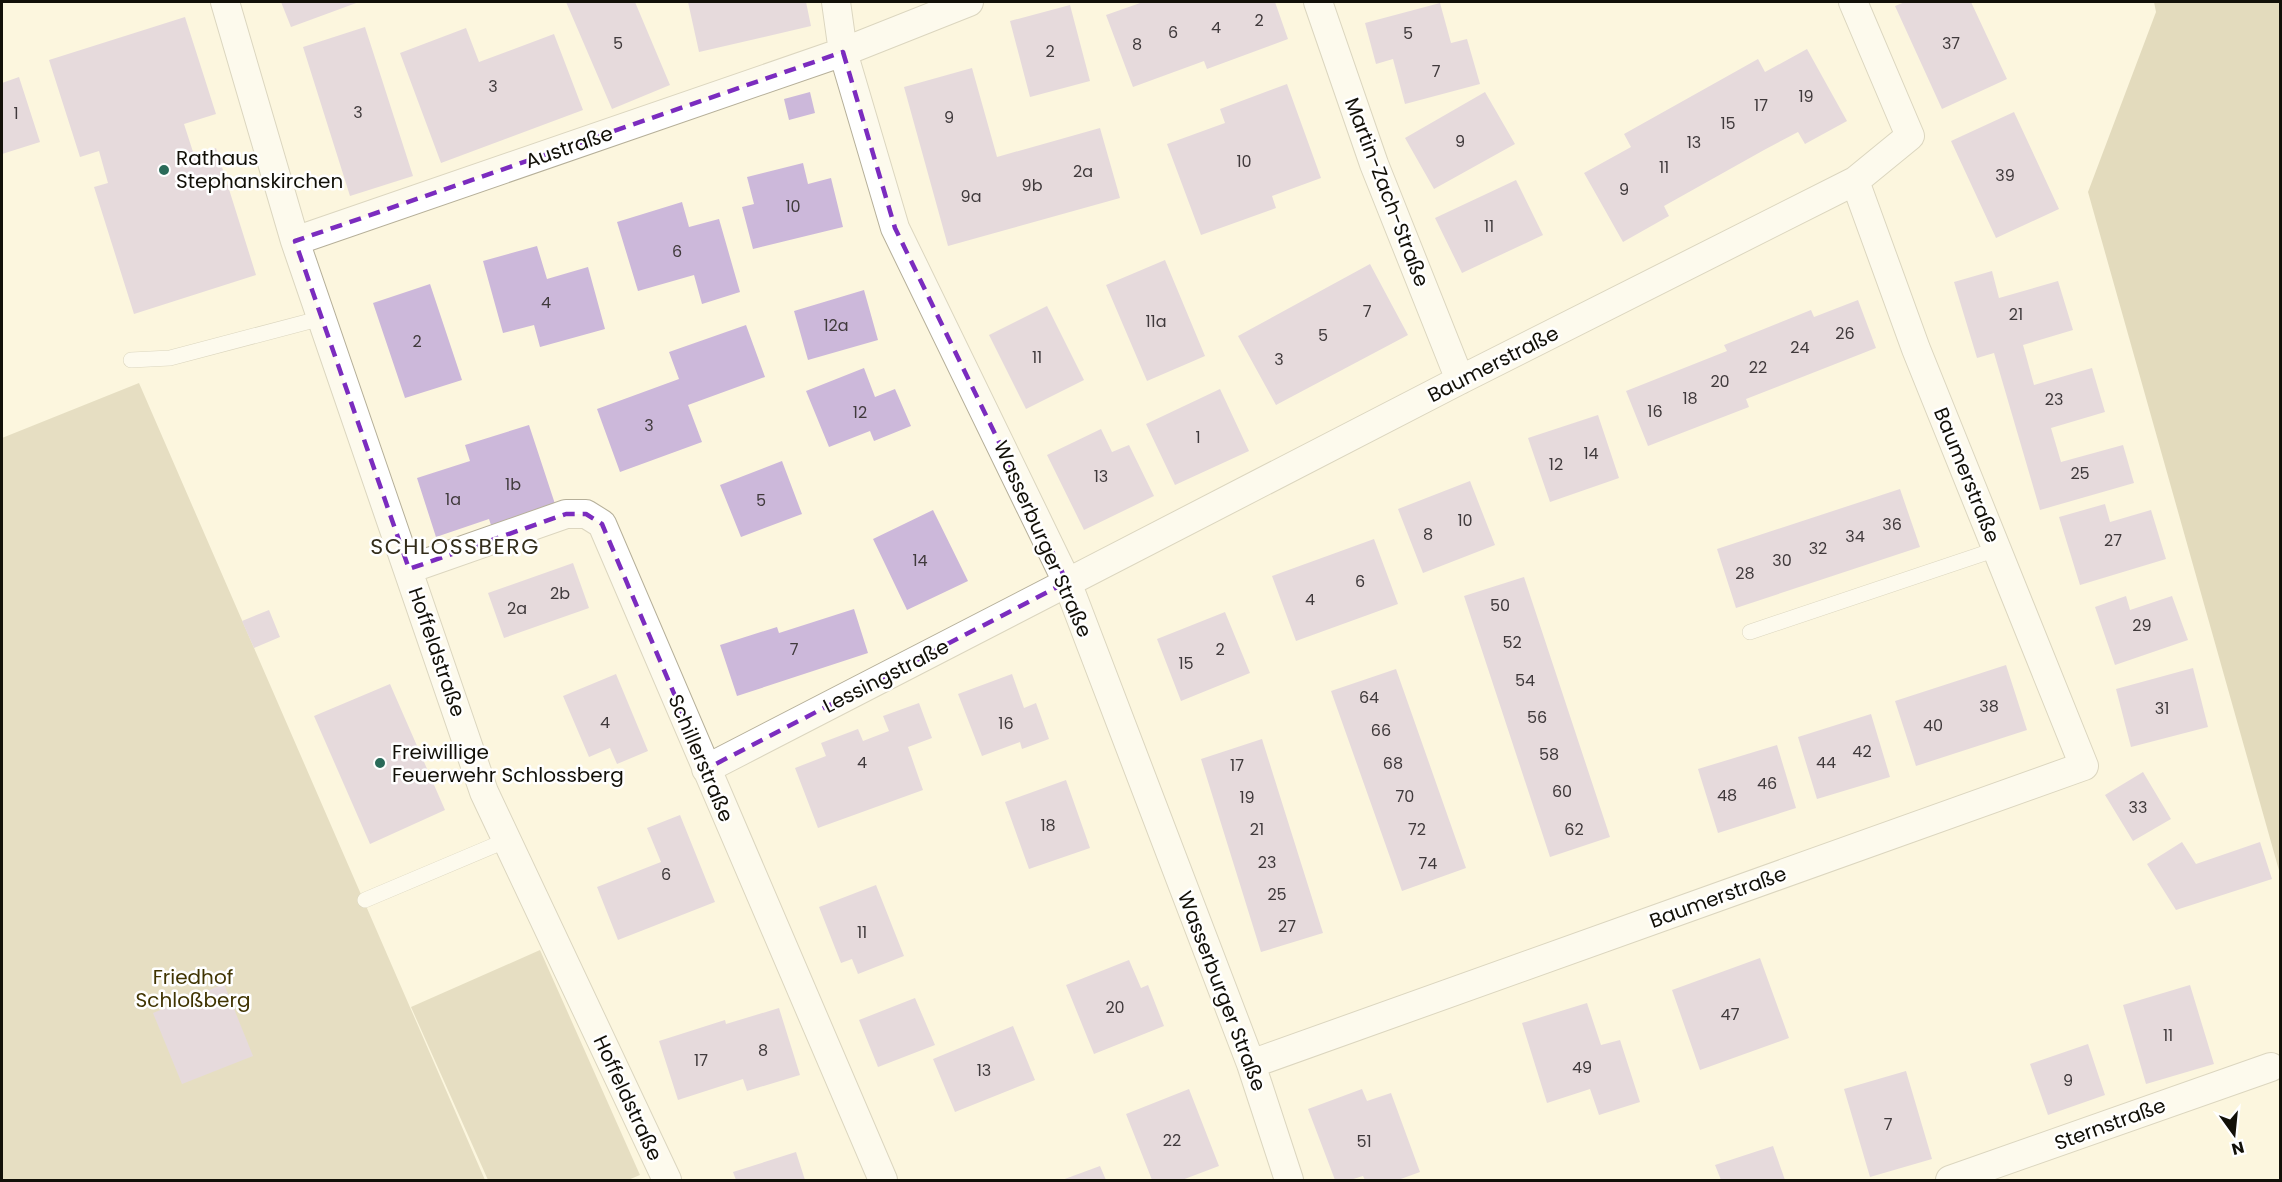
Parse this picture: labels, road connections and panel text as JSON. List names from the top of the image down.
{
  "streets": {
    "street": [
      "Austraße",
      "Martin-Zach-Straße",
      "Baumerstraße",
      "Wasserburger Straße",
      "Hoffeldstraße",
      "Lessingstraße",
      "Schillerstraße",
      "Sternstraße"
    ]
  },
  "crossings": [
    ["Austraße", "Wasserburger Straße"],
    ["Austraße", "Hoffeldstraße"],
    ["Martin-Zach-Straße", "Baumerstraße"],
    ["Baumerstraße", "Wasserburger Straße"],
    ["Baumerstraße", "Lessingstraße"],
    ["Wasserburger Straße", "Lessingstraße"],
    ["Hoffeldstraße", "Schillerstraße"],
    ["Lessingstraße", "Schillerstraße"]
  ],
  "districts": ["SCHLOSSBERG"],
  "parks": ["Friedhof Schloßberg"],
  "places": ["Rathaus Stephanskirchen", "Freiwillige Feuerwehr Schlossberg"],
  "house_numbers": [
    "2",
    "4",
    "6",
    "5",
    "5",
    "37",
    "8",
    "2",
    "7",
    "3",
    "19",
    "17",
    "3",
    "1",
    "9",
    "15",
    "9",
    "13",
    "10",
    "11",
    "2a",
    "39",
    "9b",
    "9",
    "9a",
    "10",
    "11",
    "6",
    "4",
    "7",
    "21",
    "11a",
    "12a",
    "26",
    "5",
    "2",
    "24",
    "11",
    "3",
    "22",
    "20",
    "18",
    "23",
    "16",
    "12",
    "3",
    "1",
    "14",
    "12",
    "25",
    "13",
    "1b",
    "1a",
    "5",
    "10",
    "36",
    "8",
    "34",
    "27",
    "32",
    "14",
    "30",
    "28",
    "6",
    "2b",
    "4",
    "50",
    "2a",
    "29",
    "52",
    "7",
    "2",
    "15",
    "54",
    "64",
    "38",
    "31",
    "56",
    "4",
    "16",
    "40",
    "66",
    "42",
    "58",
    "4",
    "44",
    "68",
    "17",
    "46",
    "60",
    "48",
    "70",
    "19",
    "33",
    "18",
    "21",
    "72",
    "62",
    "23",
    "74",
    "6",
    "25",
    "27",
    "11",
    "20",
    "47",
    "11",
    "8",
    "17",
    "49",
    "13",
    "9",
    "7",
    "22",
    "51"
  ],
  "north": "bottom"
}
